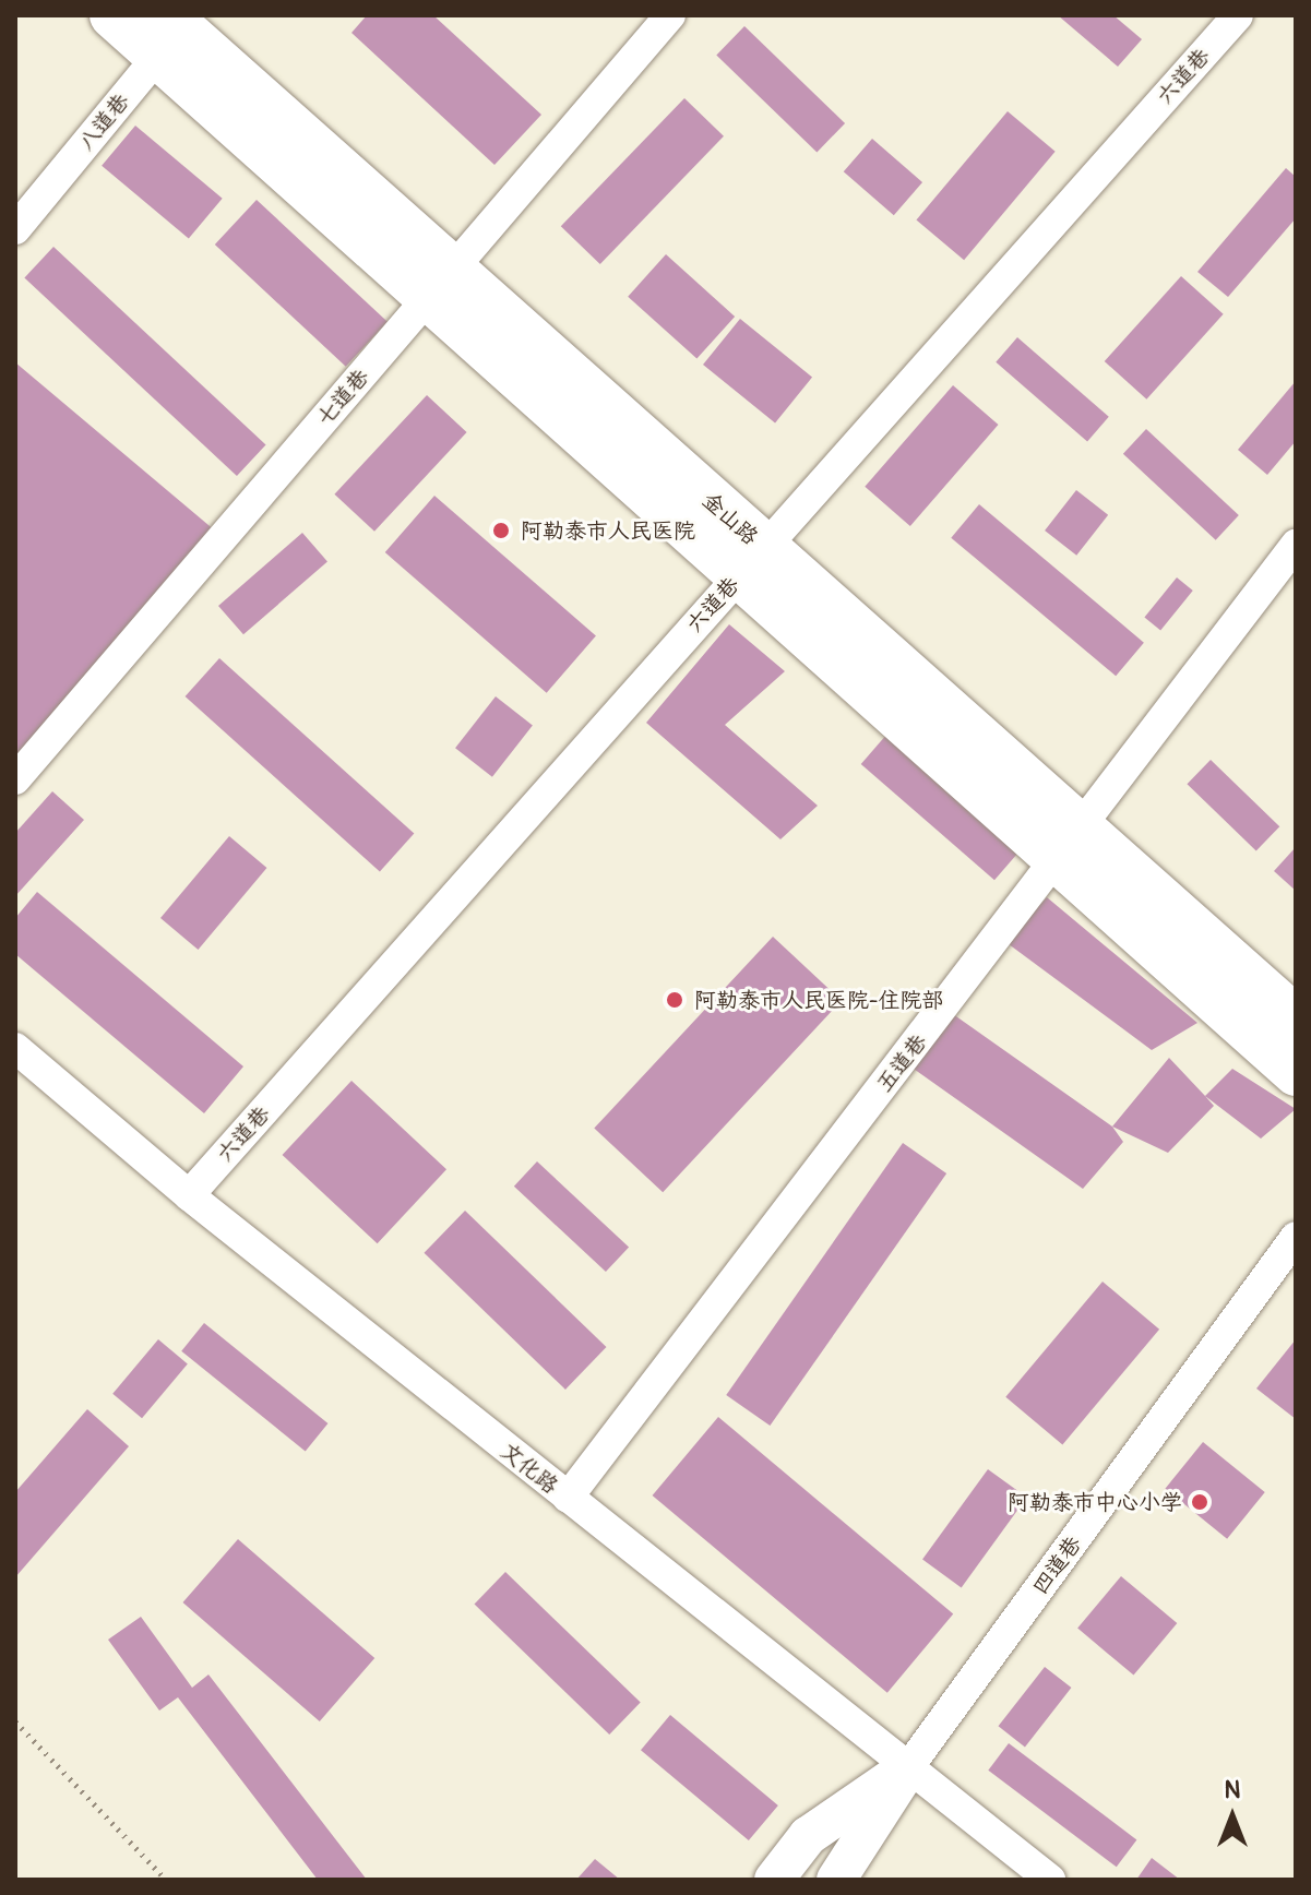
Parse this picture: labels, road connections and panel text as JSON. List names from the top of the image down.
{
  "streets": {
    "highway": ["金山路"],
    "street": [
      "六道巷",
      "八道巷",
      "七道巷",
      "五道巷",
      "文化路",
      "四道巷"
    ]
  },
  "crossings": [
    ["六道巷", "金山路"],
    ["六道巷", "文化路"],
    ["八道巷", "金山路"],
    ["七道巷", "金山路"],
    ["金山路", "五道巷"],
    ["五道巷", "文化路"],
    ["文化路", "四道巷"]
  ],
  "places": ["阿勒泰市人民医院", "阿勒泰市人民医院-住院部", "阿勒泰市中心小学"],
  "north": "top"
}
